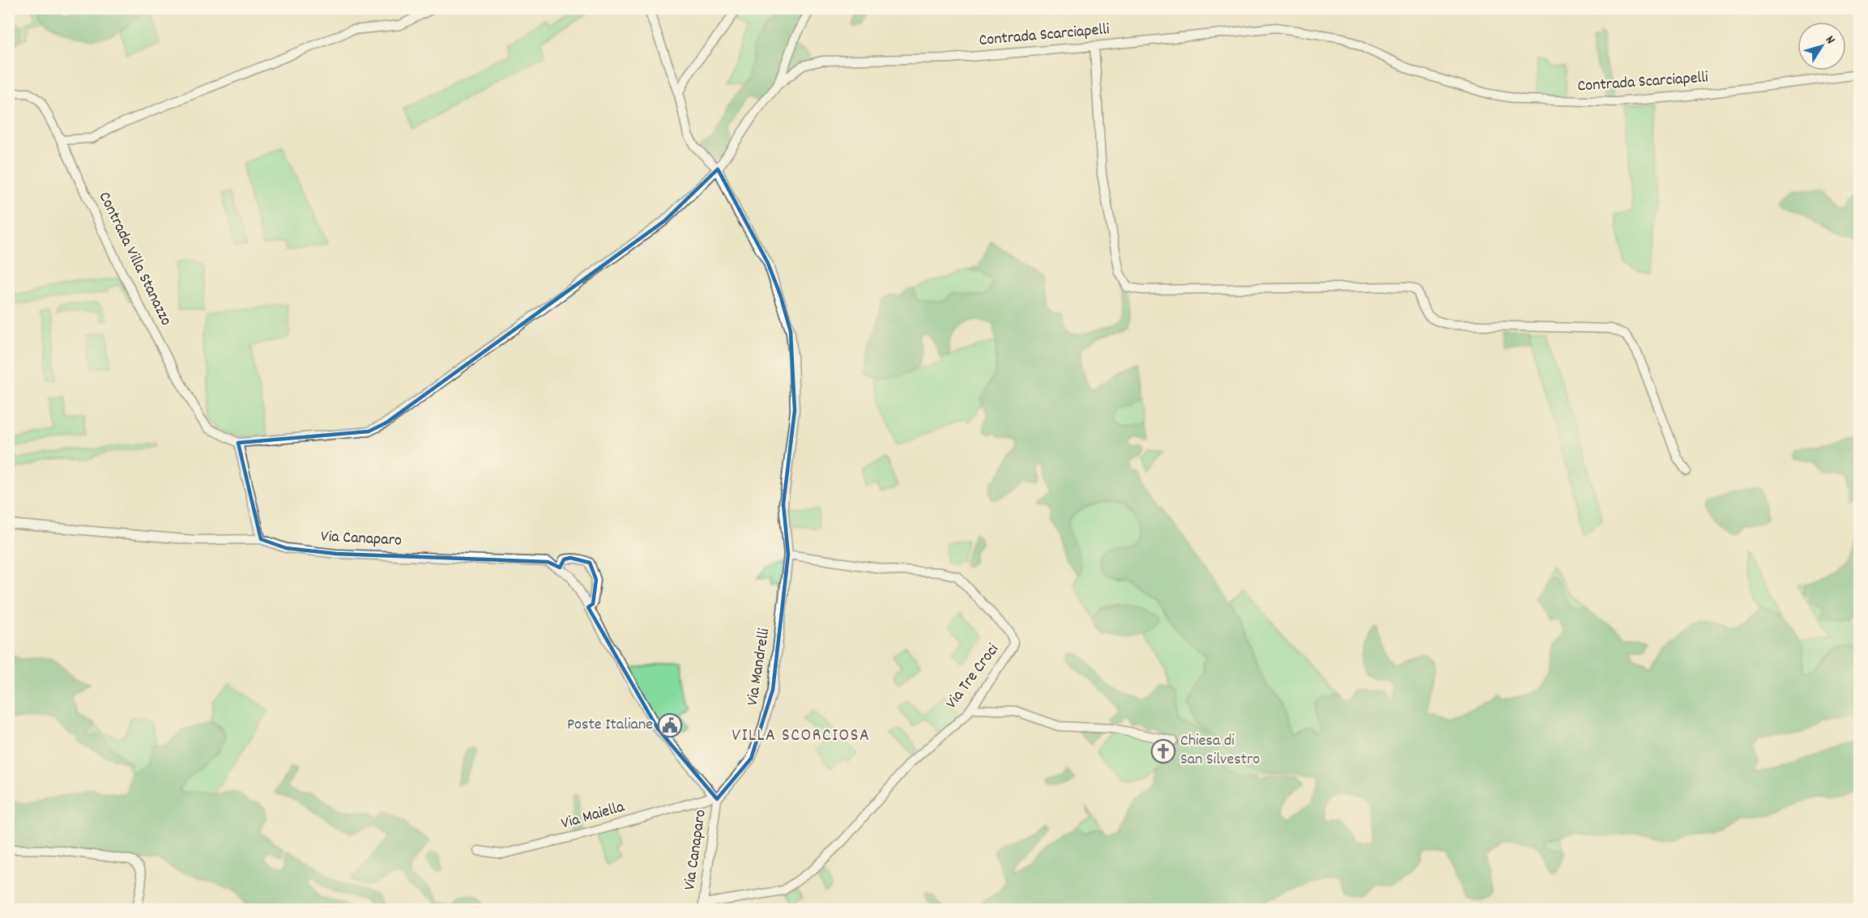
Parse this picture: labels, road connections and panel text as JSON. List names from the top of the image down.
{
  "streets": {
    "street": [
      "Contrada Scarciapelli",
      "Contrada Villa Stanazzo",
      "Via Canaparo",
      "Via Mandrelli",
      "Via Tre Croci",
      "Via Maiella"
    ]
  },
  "crossings": [
    ["Via Canaparo", "Via Mandrelli"],
    ["Via Canaparo", "Via Tre Croci"],
    ["Via Canaparo", "Via Maiella"],
    ["Via Mandrelli", "Via Tre Croci"],
    ["Via Mandrelli", "Via Maiella"]
  ],
  "districts": ["VILLA SCORCIOSA"],
  "places": {
    "public building": ["Poste Italiane"],
    "church": ["Chiesa di San Silvestro"]
  },
  "north": "top right"
}
